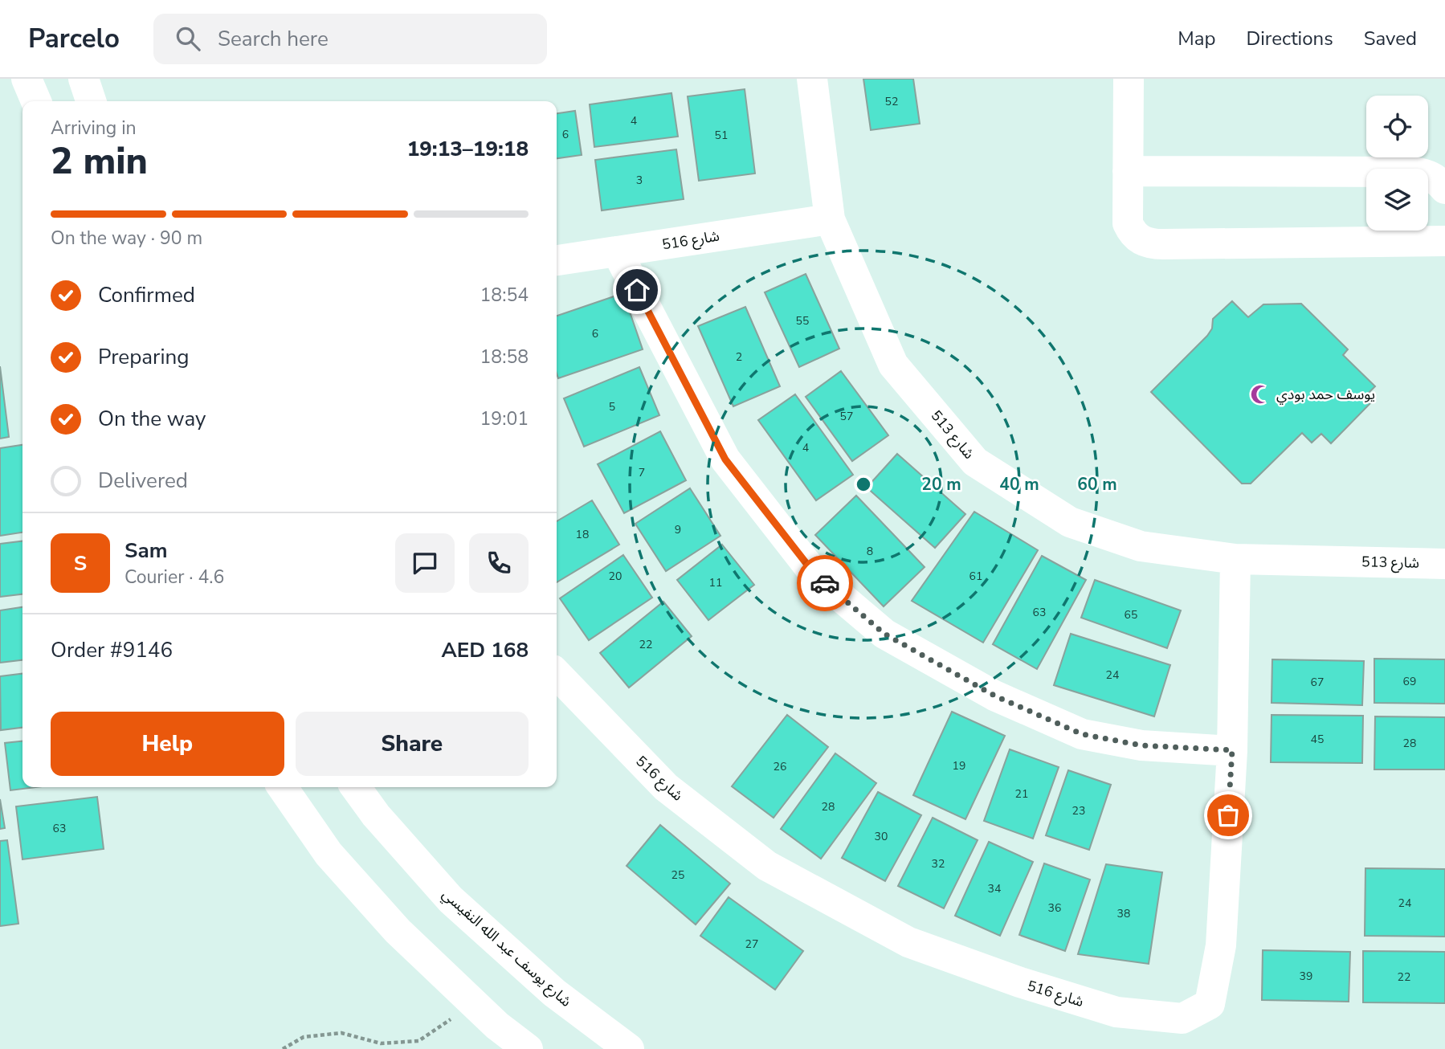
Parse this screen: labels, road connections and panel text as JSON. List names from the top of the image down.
{
  "streets": {
    "street": ["شارع 516", "شارع 513", "شارع يوسف عبد الله النفيسي"]
  },
  "crossings": [
    ["شارع 516", "شارع 513"]
  ],
  "places": {
    "mosque": ["يوسف حمد بودي"]
  },
  "house_numbers": [
    "52",
    "4",
    "6",
    "51",
    "3",
    "55",
    "6",
    "2",
    "5",
    "57",
    "4",
    "7",
    "9",
    "18",
    "8",
    "20",
    "61",
    "11",
    "63",
    "65",
    "22",
    "24",
    "69",
    "67",
    "45",
    "28",
    "19",
    "26",
    "21",
    "28",
    "23",
    "63",
    "30",
    "32",
    "25",
    "34",
    "24",
    "36",
    "38",
    "27",
    "39",
    "22"
  ],
  "page": {
    "header": "Parcelo",
    "search": "Search here",
    "nav": ["Map", "Directions", "Saved"],
    "heading": ["2 min", "Arriving in", "19:13–19:18"],
    "panel": [
      "Sam",
      "Courier · 4.6",
      "Order #9146",
      "AED 168"
    ],
    "bar": "On the way · 90 m",
    "list": [
      ["Confirmed", "18:54"],
      ["Preparing", "18:58"],
      ["On the way", "19:01"],
      "Delivered"
    ],
    "round": "S",
    "buttons": ["Help", "Share"]
  },
  "rings": ["20 m", "40 m", "60 m"]
}
